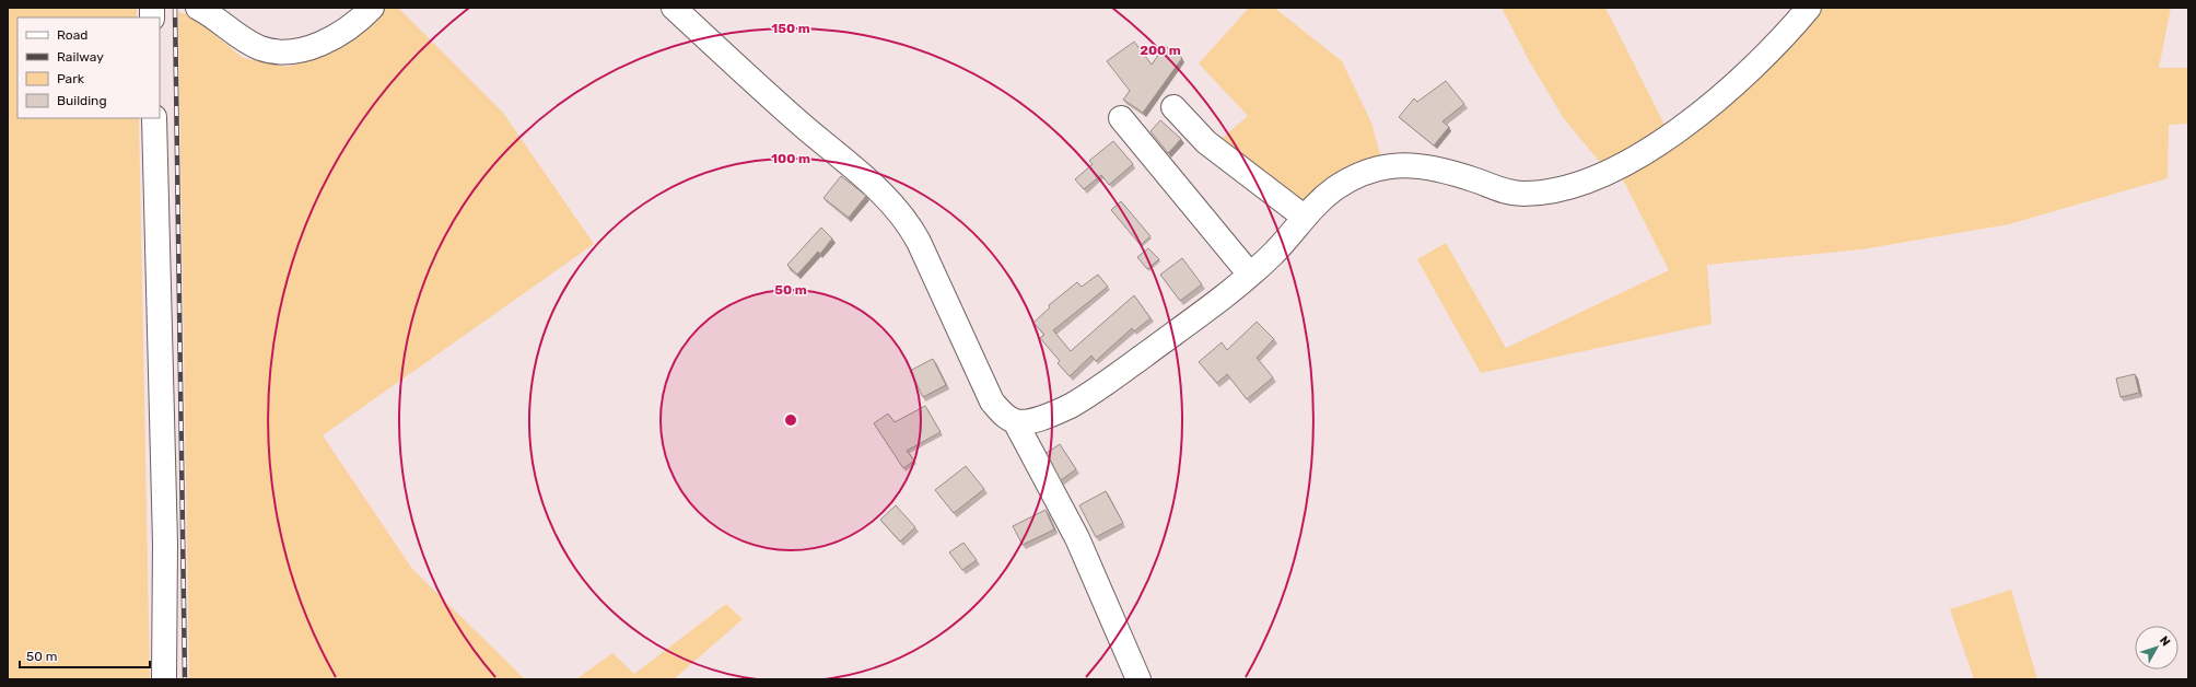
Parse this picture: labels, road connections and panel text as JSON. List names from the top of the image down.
{
  "legend": [
    "Road",
    "Railway",
    "Park",
    "Building"
  ],
  "scale_bar": "50 m",
  "north": "top right",
  "rings": [
    "150 m",
    "200 m",
    "100 m",
    "50 m"
  ]
}
